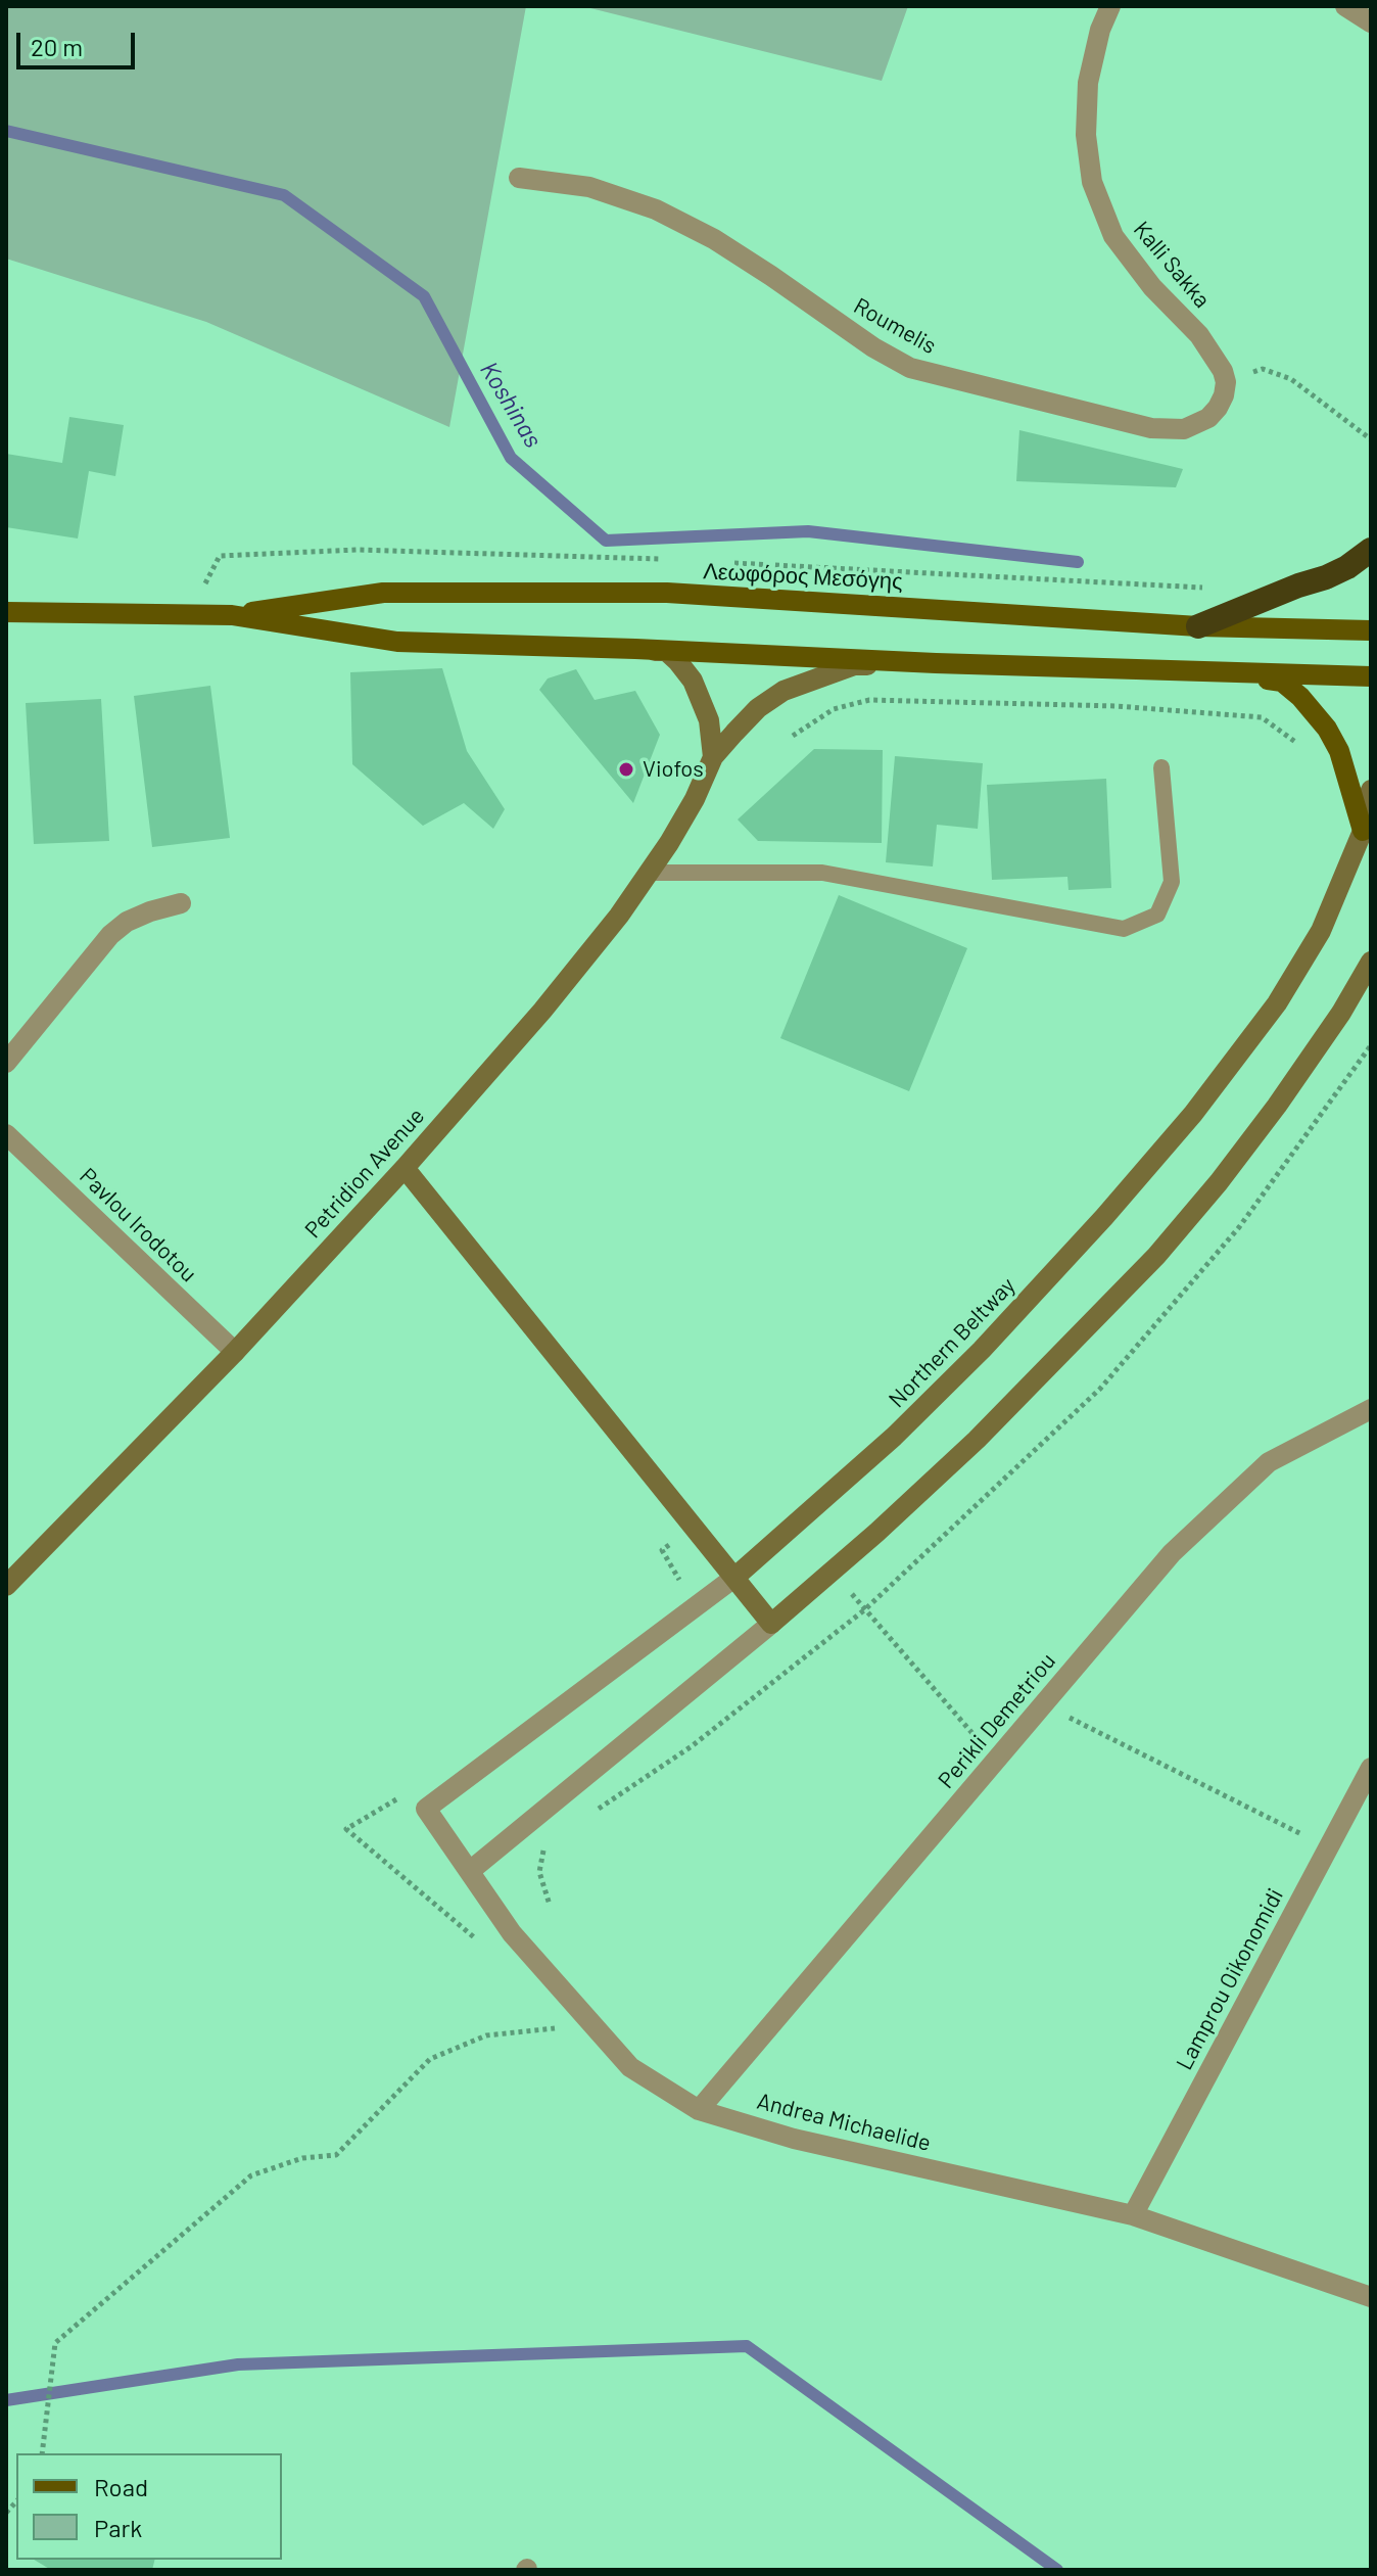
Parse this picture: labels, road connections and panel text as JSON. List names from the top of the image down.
{
  "streets": {
    "main road": ["Λεωφόρος Μεσόγης"],
    "street": [
      "Kalli Sakka",
      "Roumelis",
      "Petridion Avenue",
      "Pavlou Irodotou",
      "Northern Beltway",
      "Perikli Demetriou",
      "Lamprou Oikonomidi",
      "Andrea Michaelide"
    ]
  },
  "crossings": [
    ["Kalli Sakka", "Roumelis"],
    ["Λεωφόρος Μεσόγης", "Petridion Avenue"],
    ["Petridion Avenue", "Pavlou Irodotou"],
    ["Northern Beltway", "Andrea Michaelide"],
    ["Perikli Demetriou", "Andrea Michaelide"],
    ["Lamprou Oikonomidi", "Andrea Michaelide"]
  ],
  "water": ["Koshinas"],
  "places": ["Viofos"],
  "legend": ["Road", "Park"],
  "scale_bar": "20 m"
}
